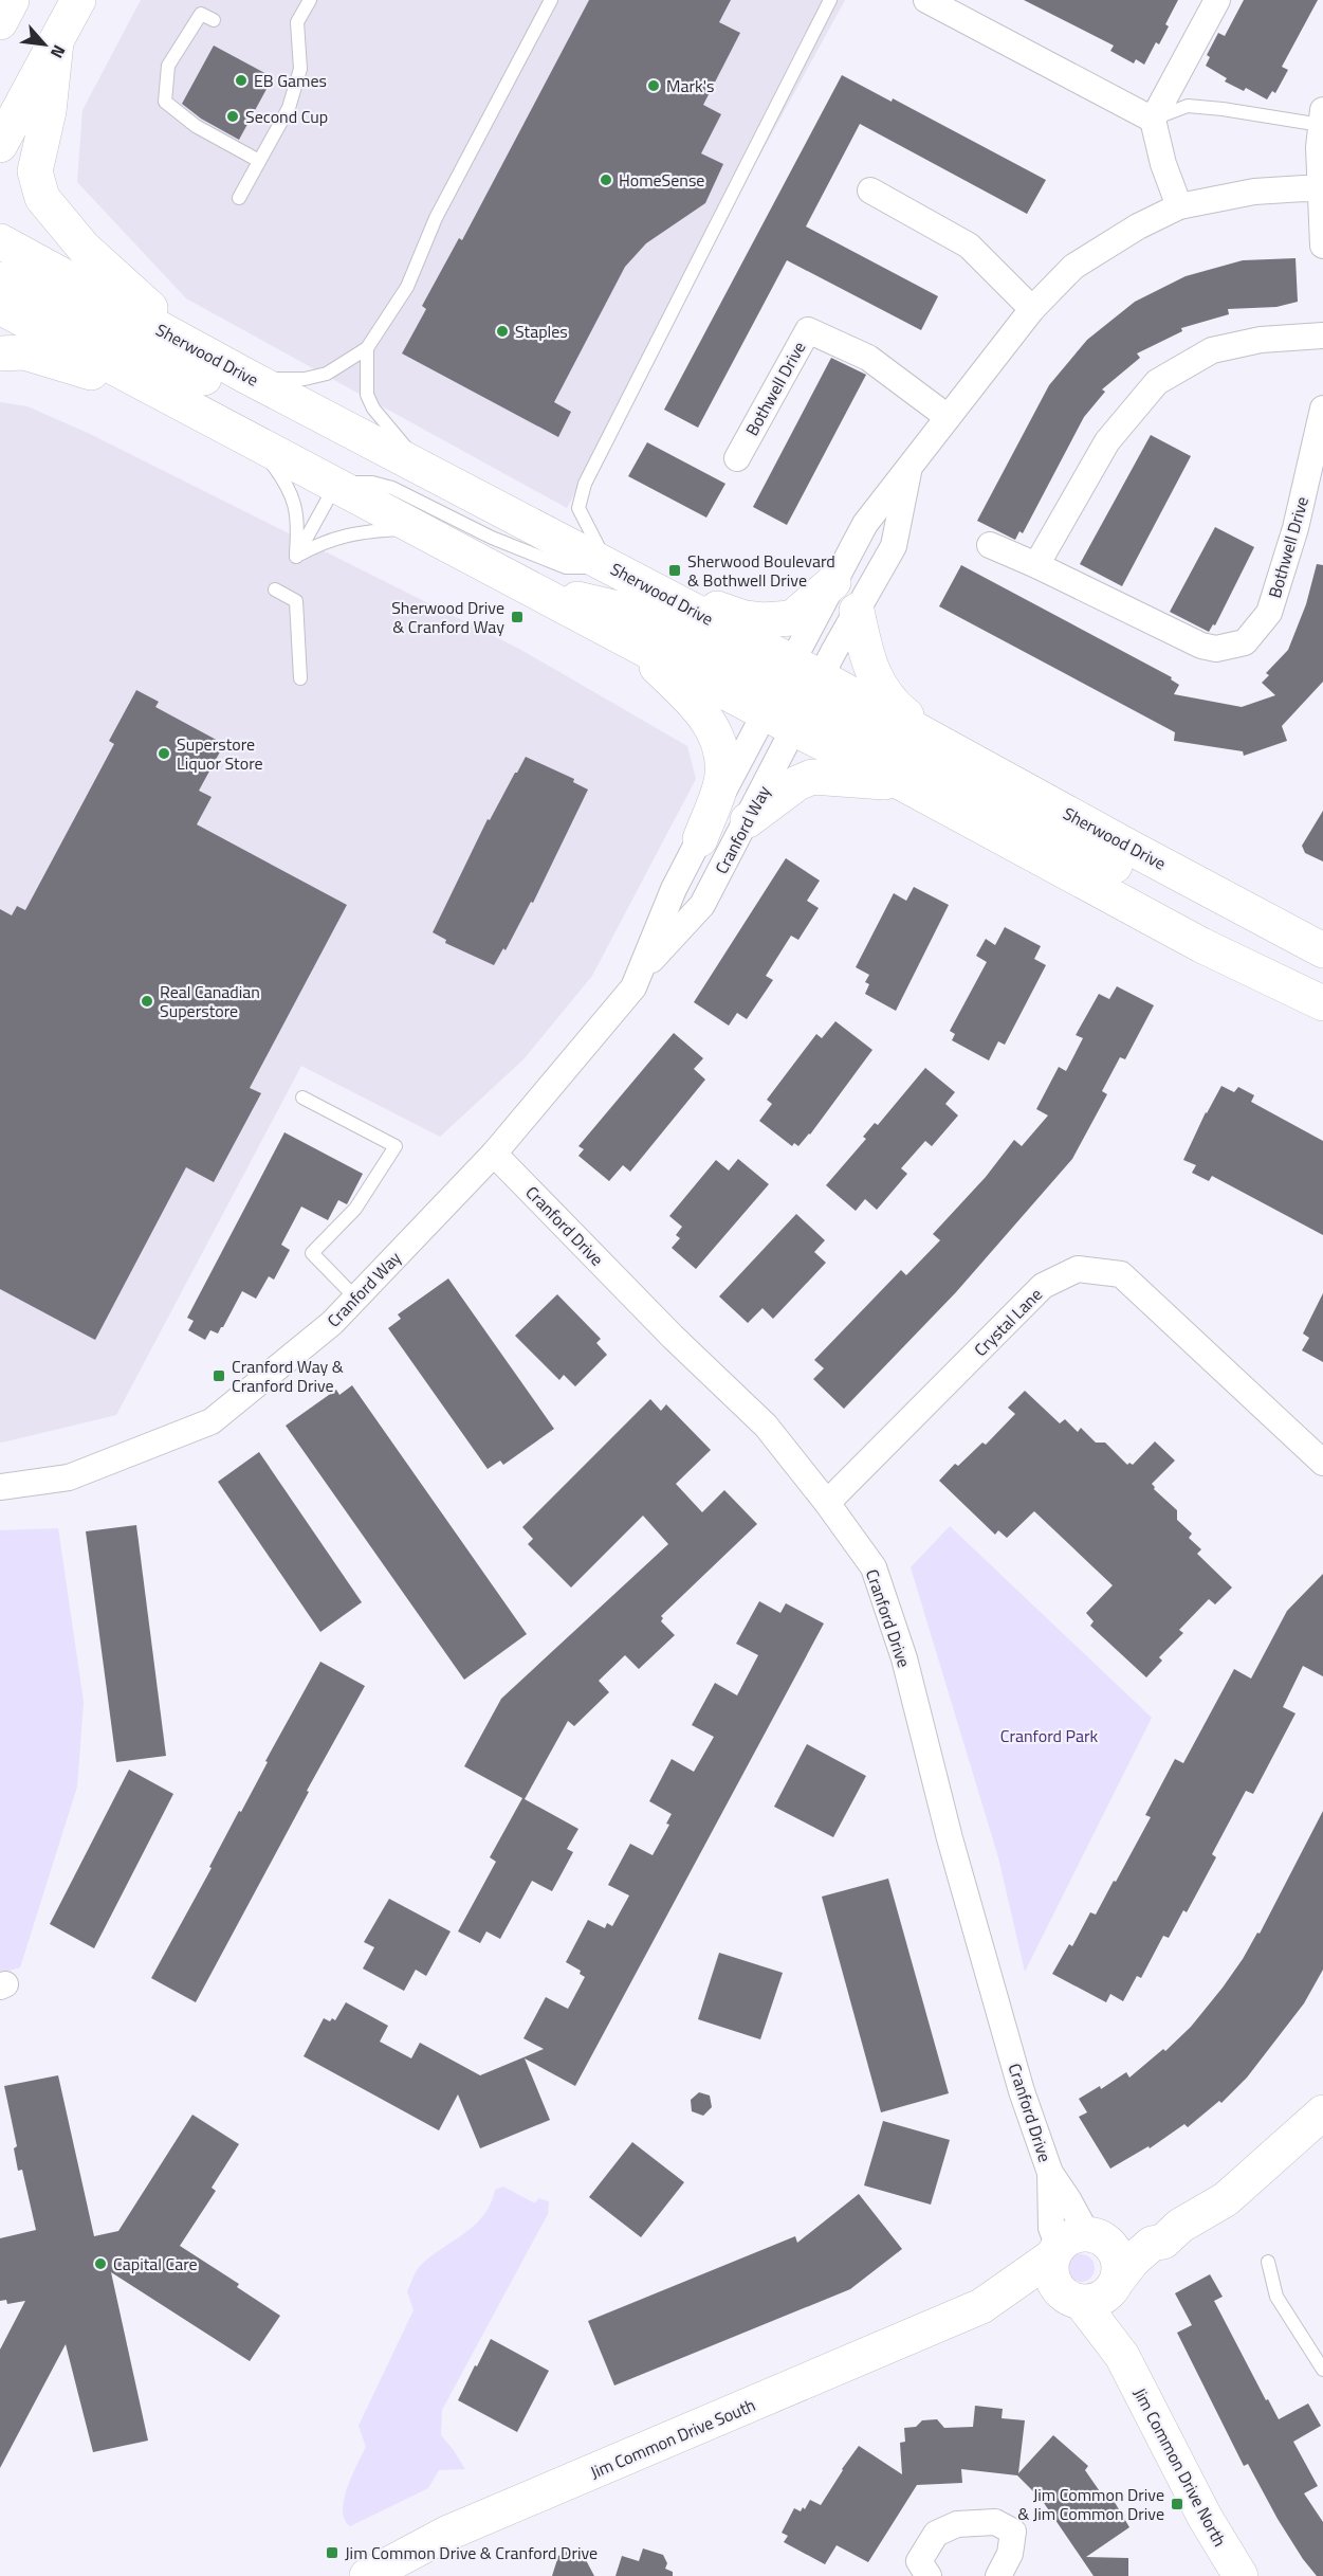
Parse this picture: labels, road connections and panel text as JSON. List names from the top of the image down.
{
  "streets": {
    "main road": ["Sherwood Drive", "Jim Common Drive South", "Jim Common Drive North"],
    "street": [
      "Bothwell Drive",
      "Cranford Way",
      "Cranford Drive",
      "Crystal Lane"
    ]
  },
  "crossings": [
    ["Sherwood Drive", "Cranford Way"],
    ["Cranford Way", "Cranford Drive"],
    ["Cranford Drive", "Crystal Lane"],
    ["Cranford Drive", "Jim Common Drive South"],
    ["Cranford Drive", "Jim Common Drive North"],
    ["Jim Common Drive South", "Jim Common Drive North"]
  ],
  "parks": ["Cranford Park"],
  "places": {
    "other": [
      "EB Games",
      "Mark's",
      "Second Cup",
      "HomeSense",
      "Staples",
      "Superstore Liquor Store",
      "Real Canadian Superstore",
      "Capital Care"
    ],
    "transit": [
      "Sherwood Boulevard & Bothwell Drive",
      "Sherwood Drive & Cranford Way",
      "Cranford Way & Cranford Drive",
      "Jim Common Drive & Jim Common Drive",
      "Jim Common Drive & Cranford Drive"
    ]
  },
  "north": "bottom right"
}
